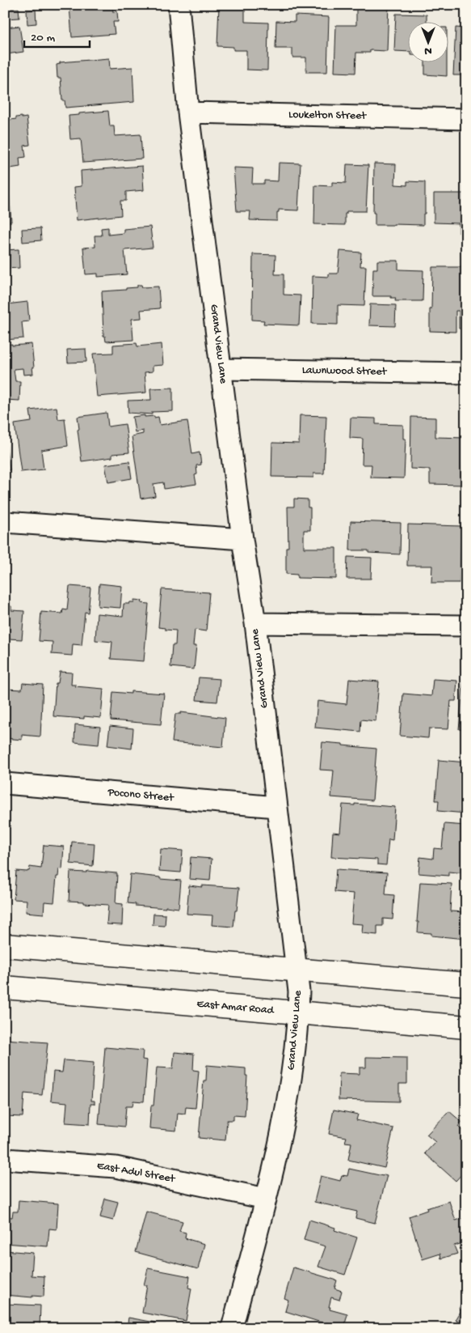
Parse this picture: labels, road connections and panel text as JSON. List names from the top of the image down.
{
  "streets": {
    "main road": ["East Amar Road"],
    "street": [
      "Loukelton Street",
      "Grand View Lane",
      "Lawnwood Street",
      "Pocono Street",
      "East Adul Street"
    ]
  },
  "crossings": [
    ["Loukelton Street", "Grand View Lane"],
    ["Grand View Lane", "Lawnwood Street"],
    ["Grand View Lane", "Pocono Street"],
    ["Grand View Lane", "East Amar Road"],
    ["Grand View Lane", "East Adul Street"]
  ],
  "scale_bar": "20 m",
  "north": "bottom"
}
